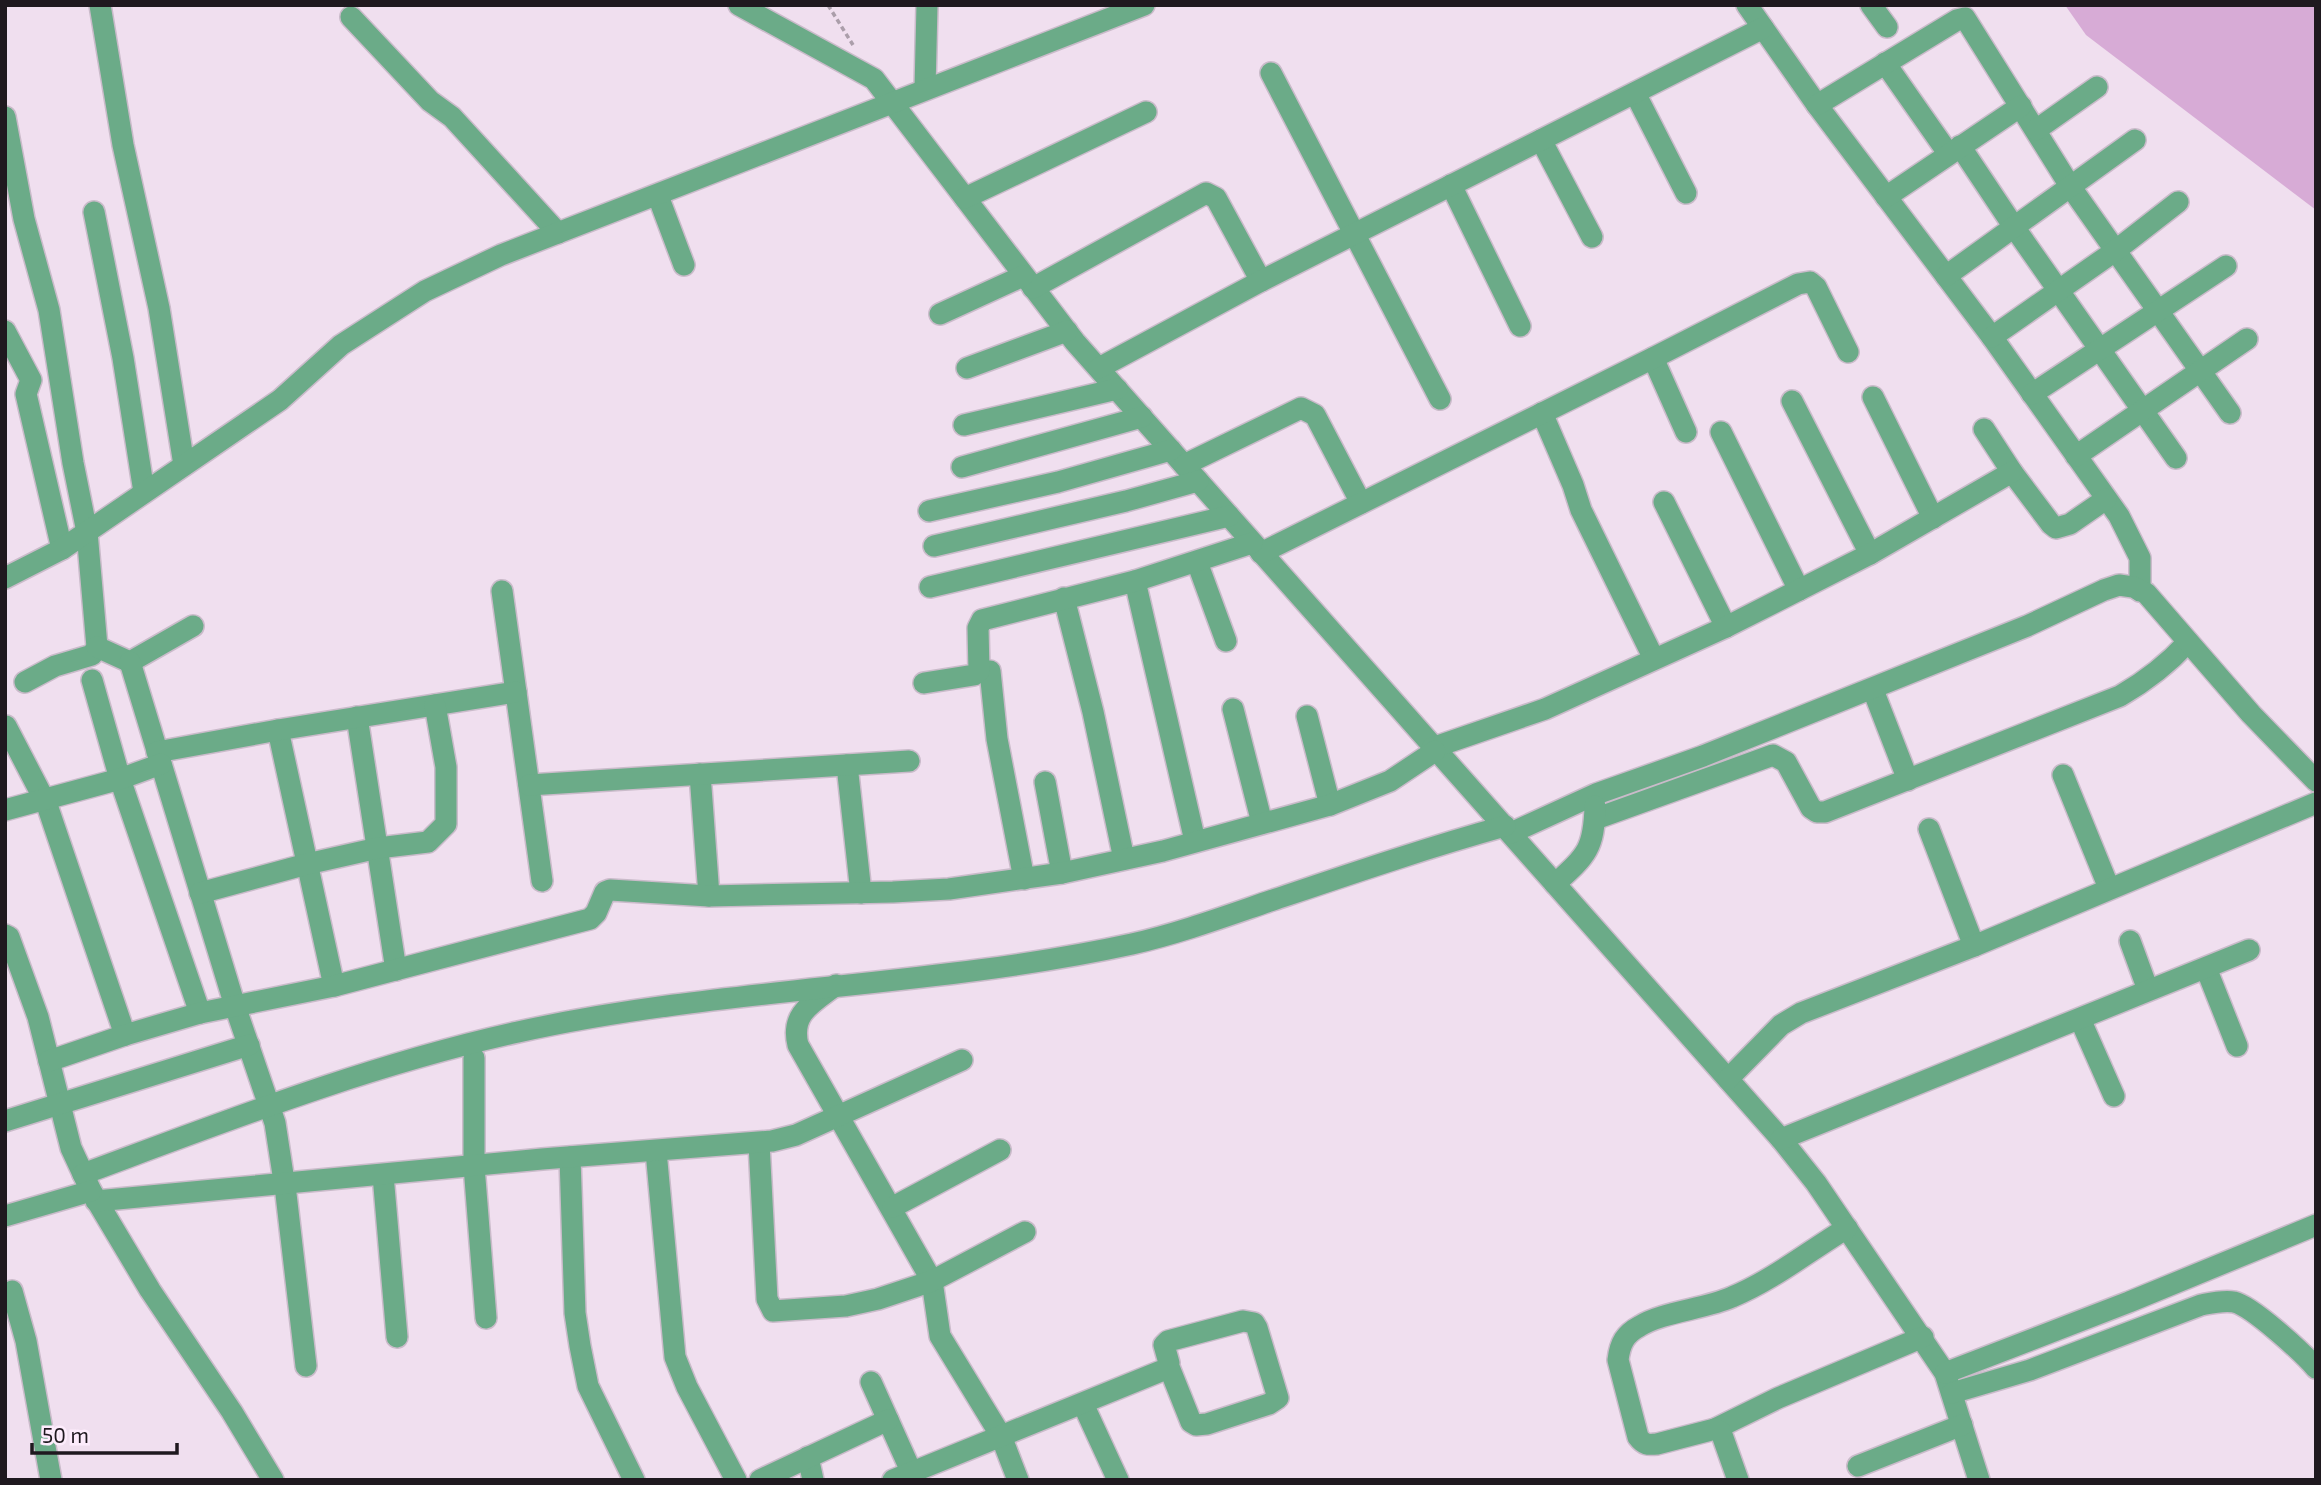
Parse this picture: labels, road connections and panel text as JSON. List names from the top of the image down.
{
  "scale_bar": "50 m"
}
